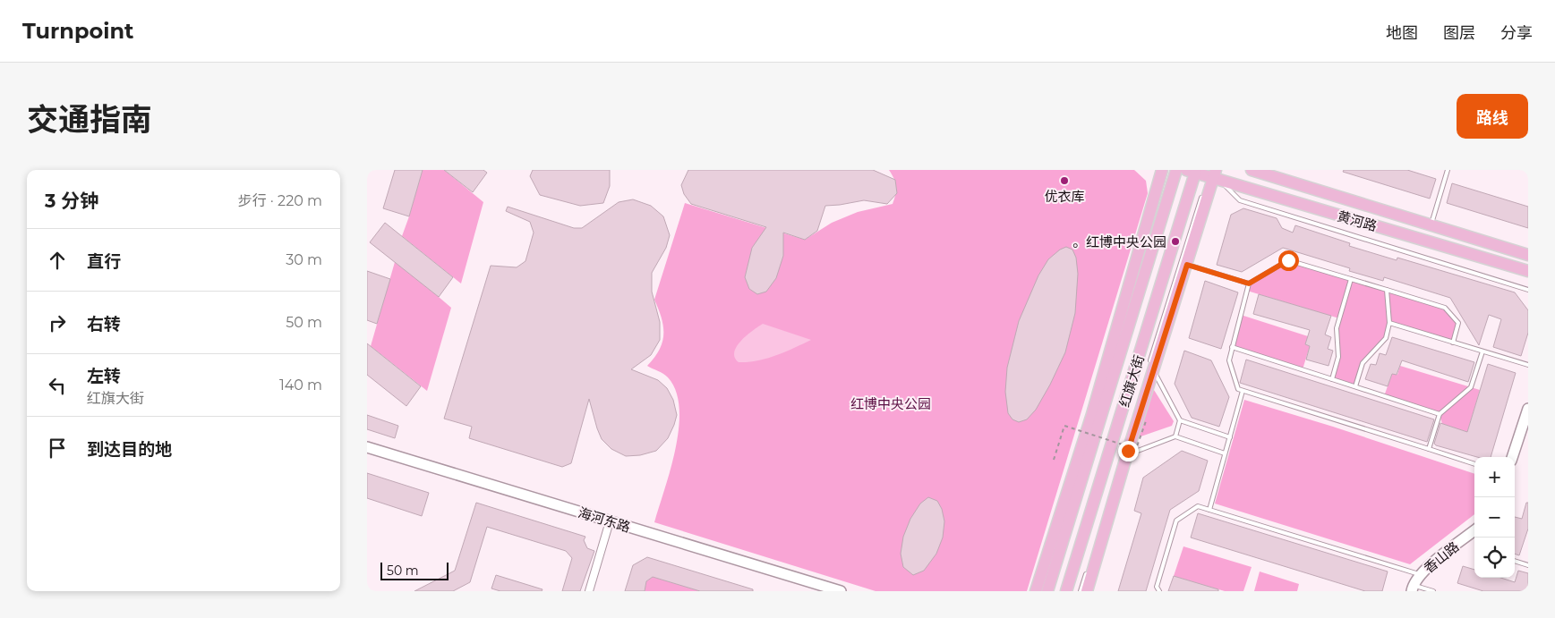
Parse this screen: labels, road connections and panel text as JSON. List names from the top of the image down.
{
  "streets": {
    "main road": ["黄河路", "红旗大街"],
    "street": ["海河东路", "香山路"]
  },
  "crossings": [
    ["黄河路", "红旗大街"]
  ],
  "parks": ["红博中央公园"],
  "places": ["优衣库", "。红博中央公园"],
  "scale_bar": "50 m",
  "page": {
    "header": "Turnpoint",
    "nav": ["地图", "图层", "分享"],
    "title": "交通指南",
    "buttons": "路线",
    "heading": ["3 分钟", "步行 · 220 m"],
    "list": [
      ["直行", "30 m"],
      ["右转", "50 m"],
      ["左转", "红旗大街", "140 m"],
      "到达目的地"
    ],
    "map_buttons": ["+", "−"],
    "scale": "50 m"
  }
}
